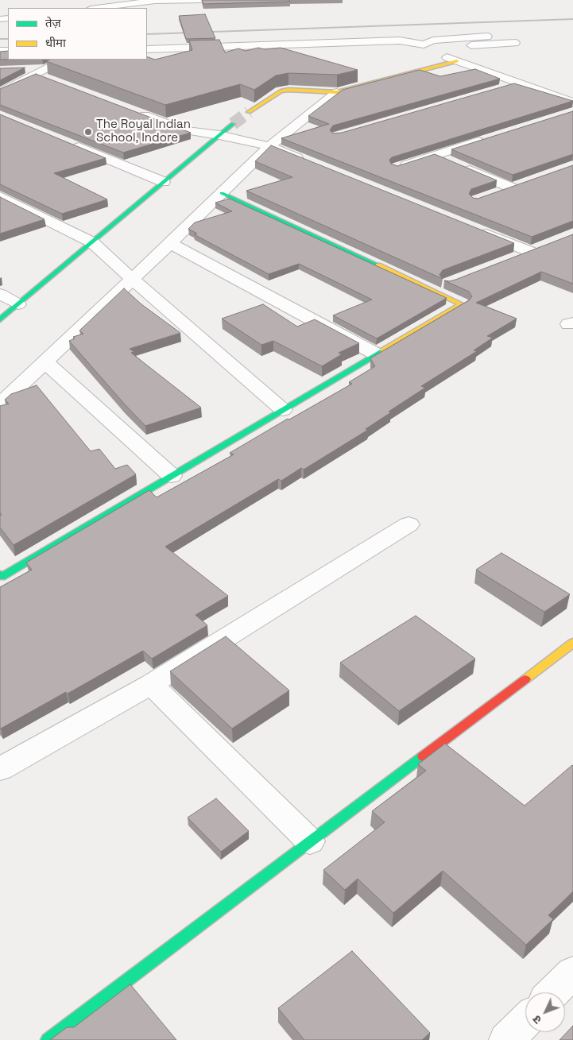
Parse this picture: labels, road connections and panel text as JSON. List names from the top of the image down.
{
  "places": ["The Royal Indian School, Indore"],
  "legend": ["तेज़", "धीमा"],
  "north": "bottom left"
}
